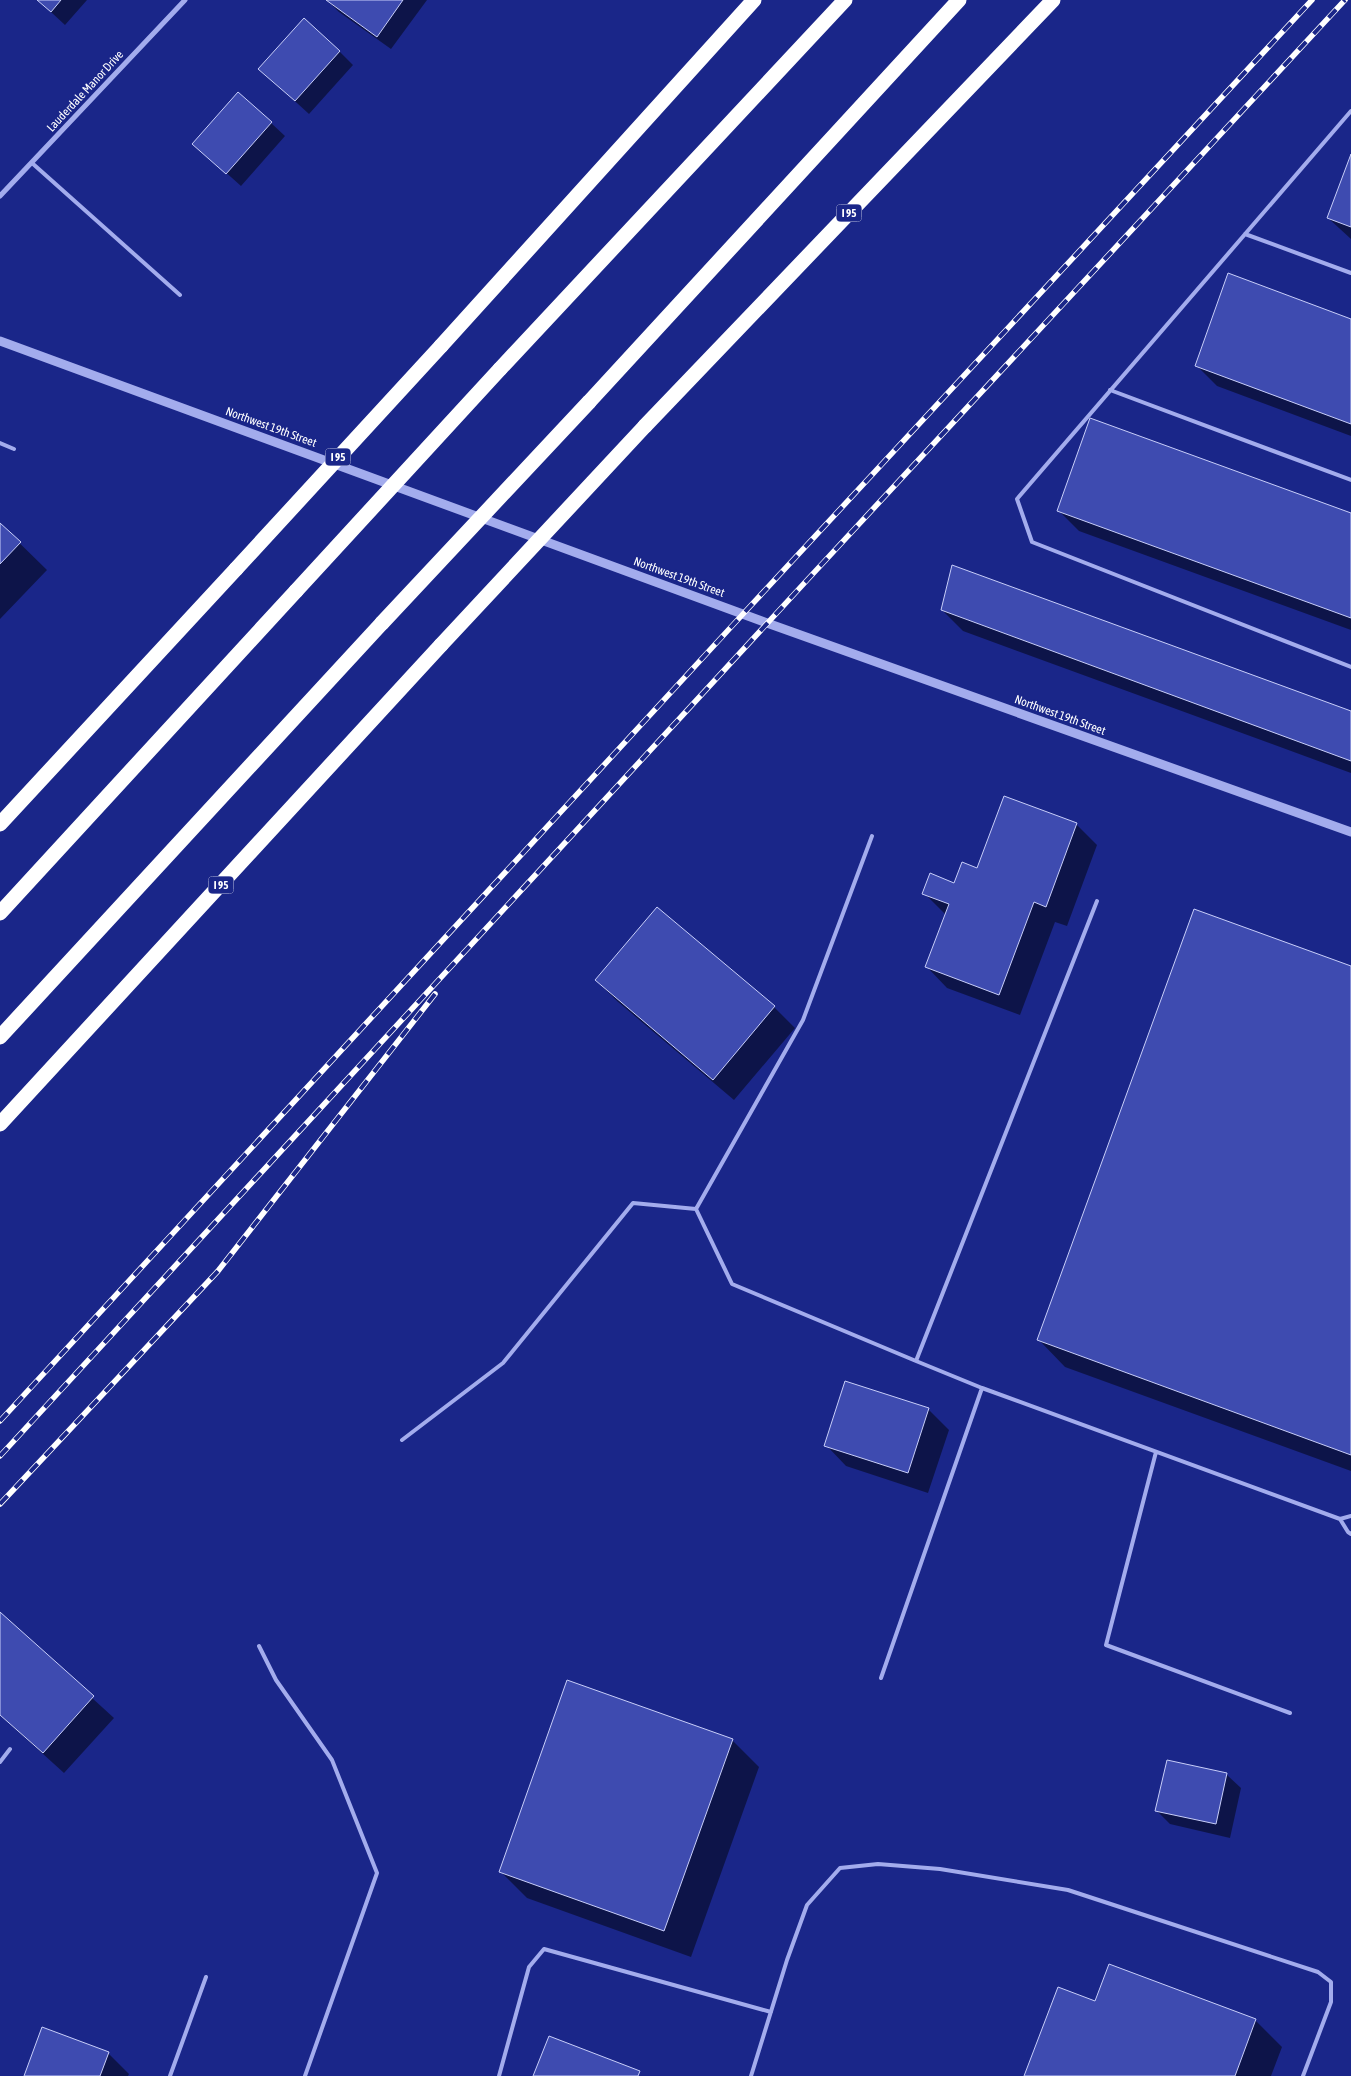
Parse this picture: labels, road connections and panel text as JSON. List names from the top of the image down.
{
  "streets": {
    "highway": ["I 95"],
    "street": ["Lauderdale Manor Drive", "Northwest 19th Street"]
  }
}
